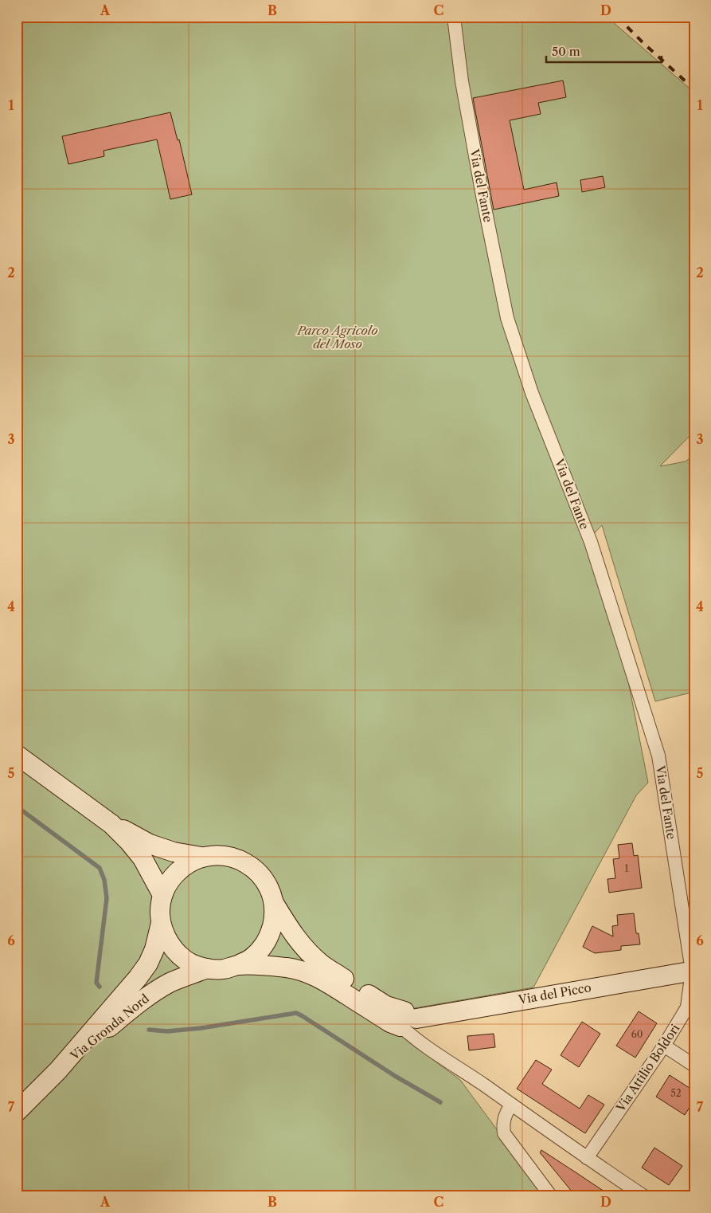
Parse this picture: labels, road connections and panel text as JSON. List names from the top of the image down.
{
  "streets": {
    "main road": ["Via del Picco", "Via Gronda Nord"],
    "street": ["Via del Fante", "Via Attilio Boldori"]
  },
  "crossings": [
    ["Via del Fante", "Via del Picco"],
    ["Via del Fante", "Via Attilio Boldori"],
    ["Via del Picco", "Via Attilio Boldori"]
  ],
  "parks": ["Parco Agricolo del Moso"],
  "house_numbers": ["1", "60", "52"],
  "scale_bar": "50 m",
  "grid": {
    "columns": [
      "A",
      "B",
      "C",
      "D"
    ],
    "rows": [
      "1",
      "2",
      "3",
      "4",
      "5",
      "6",
      "7"
    ]
  }
}
